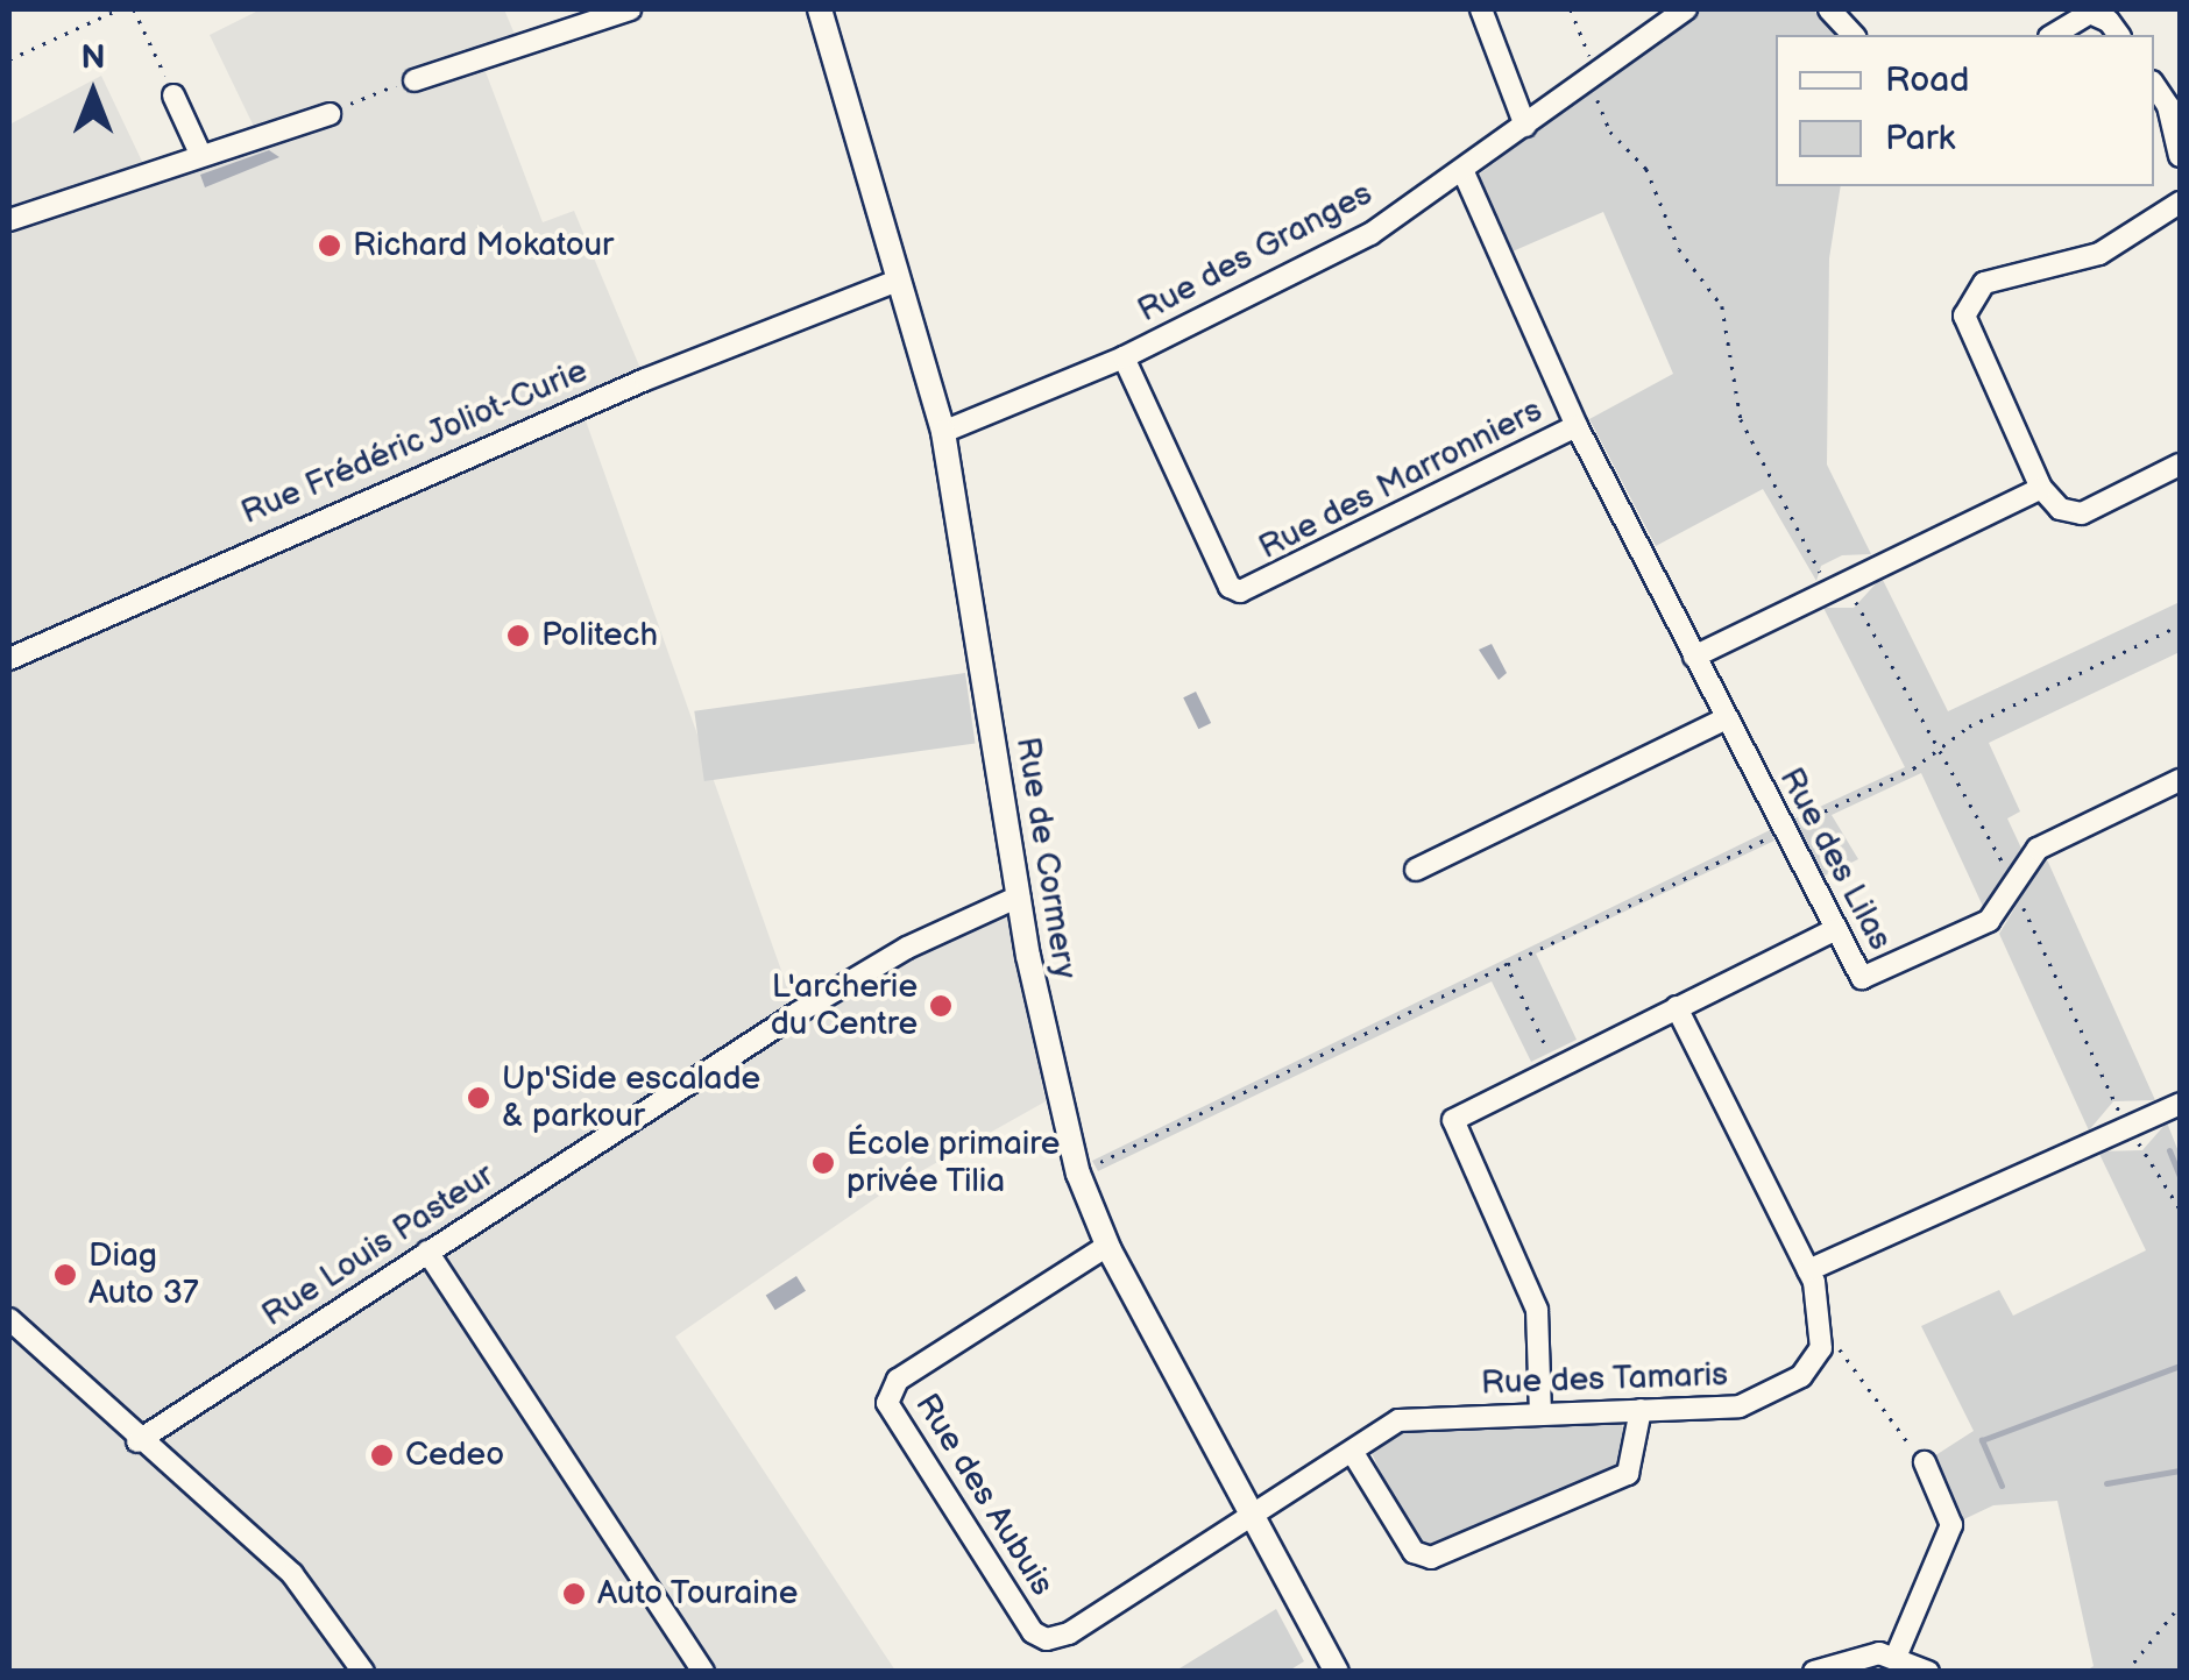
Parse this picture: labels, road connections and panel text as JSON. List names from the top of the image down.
{
  "streets": {
    "main road": ["Rue de Cormery"],
    "street": [
      "Rue des Granges",
      "Rue Frédéric Joliot-Curie",
      "Rue des Marronniers",
      "Rue des Lilas",
      "Rue Louis Pasteur",
      "Rue des Tamaris",
      "Rue des Aubuis"
    ]
  },
  "crossings": [
    ["Rue des Granges", "Rue des Marronniers"],
    ["Rue des Granges", "Rue de Cormery"],
    ["Rue Frédéric Joliot-Curie", "Rue de Cormery"],
    ["Rue des Marronniers", "Rue des Lilas"],
    ["Rue de Cormery", "Rue Louis Pasteur"],
    ["Rue de Cormery", "Rue des Tamaris"],
    ["Rue de Cormery", "Rue des Aubuis"],
    ["Rue des Tamaris", "Rue des Aubuis"]
  ],
  "places": [
    "Richard Mokatour",
    "Politech",
    "L'archerie du Centre",
    "Up'Side escalade & parkour",
    "École primaire privée Tilia",
    "Diag Auto 37",
    "Cedeo",
    "Auto Touraine"
  ],
  "legend": ["Road", "Park"],
  "north": "top"
}
